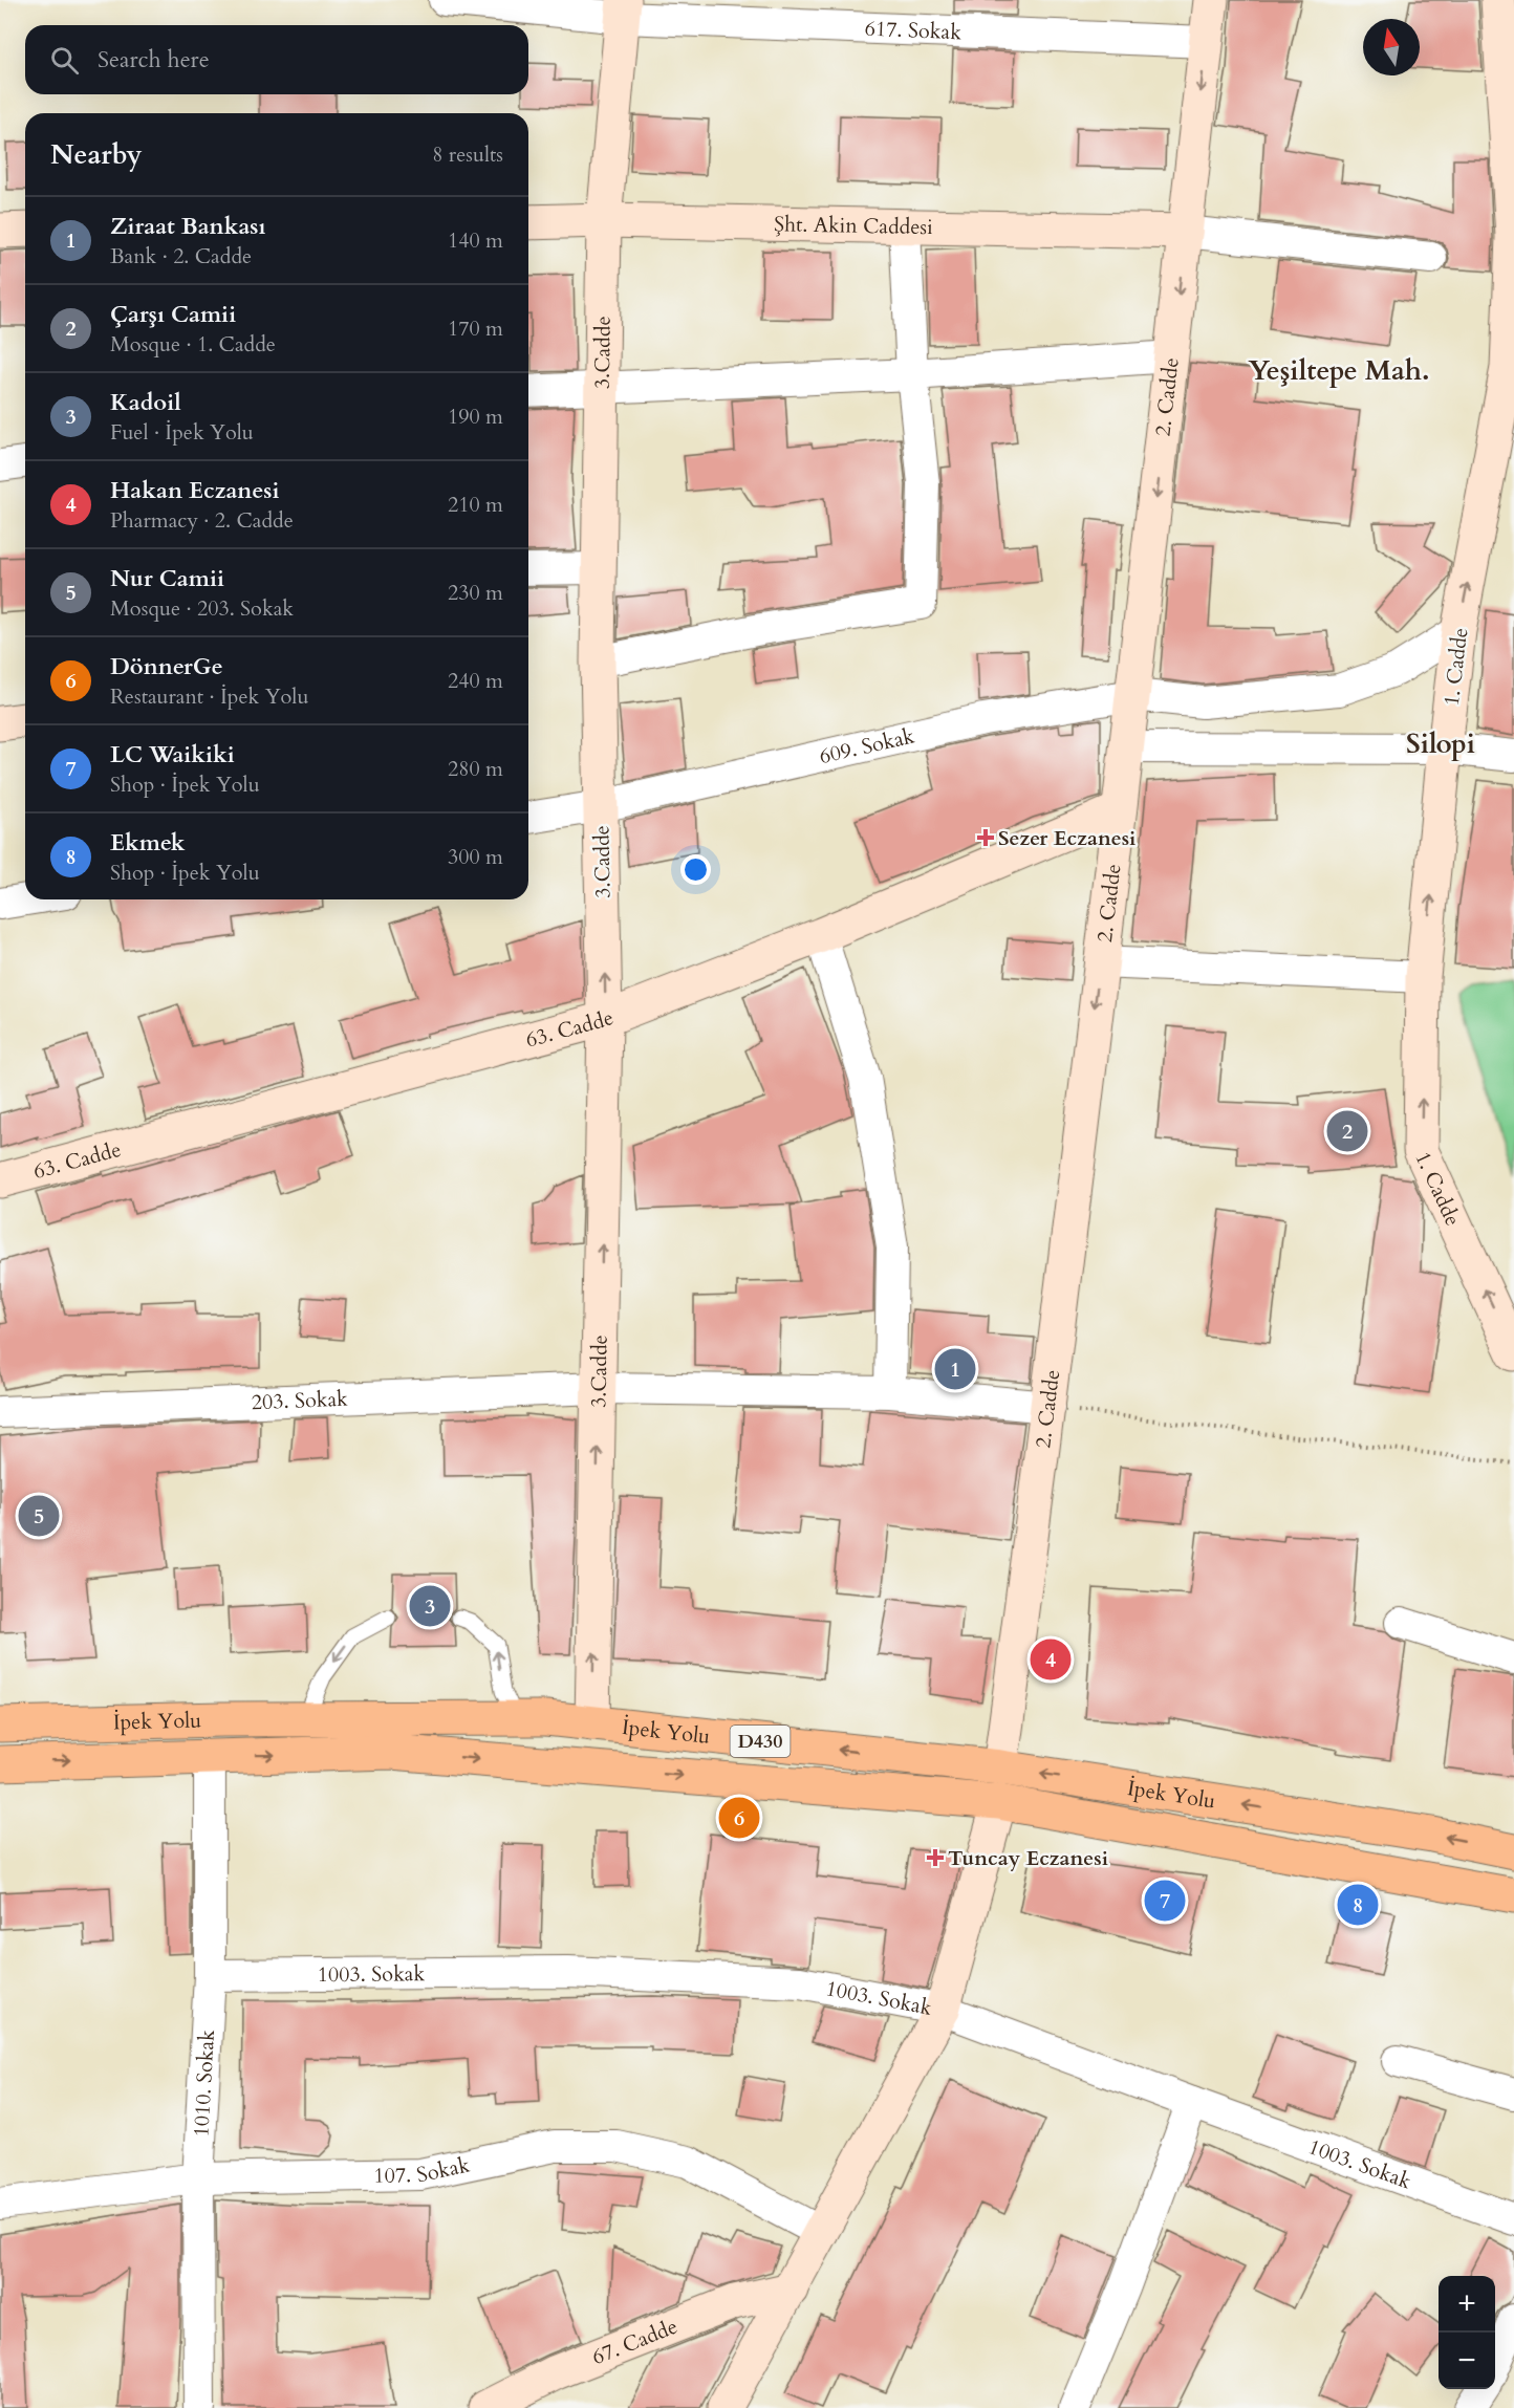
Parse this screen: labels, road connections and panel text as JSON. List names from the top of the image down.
{
  "streets": {
    "highway": ["İpek Yolu", "D430"],
    "street": [
      "617. Sokak",
      "Şht. Akin Caddesi",
      "3.Cadde",
      "2. Cadde",
      "1. Cadde",
      "609. Sokak",
      "63. Cadde",
      "203. Sokak",
      "1003. Sokak",
      "1010. Sokak",
      "107. Sokak",
      "67. Cadde"
    ]
  },
  "crossings": [
    ["617. Sokak", "3.Cadde"],
    ["617. Sokak", "2. Cadde"],
    ["Şht. Akin Caddesi", "3.Cadde"],
    ["Şht. Akin Caddesi", "2. Cadde"],
    ["3.Cadde", "609. Sokak"],
    ["3.Cadde", "63. Cadde"],
    ["3.Cadde", "203. Sokak"],
    ["3.Cadde", "İpek Yolu"],
    ["2. Cadde", "609. Sokak"],
    ["2. Cadde", "63. Cadde"],
    ["2. Cadde", "203. Sokak"],
    ["2. Cadde", "İpek Yolu"],
    ["1. Cadde", "609. Sokak"],
    ["D430", "1010. Sokak"],
    ["1003. Sokak", "1010. Sokak"],
    ["1010. Sokak", "107. Sokak"]
  ],
  "one_way": ["1. Cadde"],
  "districts": ["Yeşiltepe Mah.", "Silopi"],
  "places": {
    "health": ["Sezer Eczanesi", "Tuncay Eczanesi"]
  },
  "north": "top",
  "page": {
    "search": "Search here",
    "heading": ["Nearby", "8 results"],
    "list": [
      {
        "mark": "1",
        "name": "Ziraat Bankası",
        "note": "Bank · 2. Cadde",
        "value": "140 m"
      },
      {
        "mark": "2",
        "name": "Çarşı Camii",
        "note": "Mosque · 1. Cadde",
        "value": "170 m"
      },
      {
        "mark": "3",
        "name": "Kadoil",
        "note": "Fuel · İpek Yolu",
        "value": "190 m"
      },
      {
        "mark": "4",
        "name": "Hakan Eczanesi",
        "note": "Pharmacy · 2. Cadde",
        "value": "210 m"
      },
      {
        "mark": "5",
        "name": "Nur Camii",
        "note": "Mosque · 203. Sokak",
        "value": "230 m"
      },
      {
        "mark": "6",
        "name": "DönnerGe",
        "note": "Restaurant · İpek Yolu",
        "value": "240 m"
      },
      {
        "mark": "7",
        "name": "LC Waikiki",
        "note": "Shop · İpek Yolu",
        "value": "280 m"
      },
      {
        "mark": "8",
        "name": "Ekmek",
        "note": "Shop · İpek Yolu",
        "value": "300 m"
      }
    ],
    "pins": [
      "2",
      "1",
      "5",
      "3",
      "4",
      "6",
      "7",
      "8"
    ],
    "map_buttons": ["+", "−"]
  }
}
